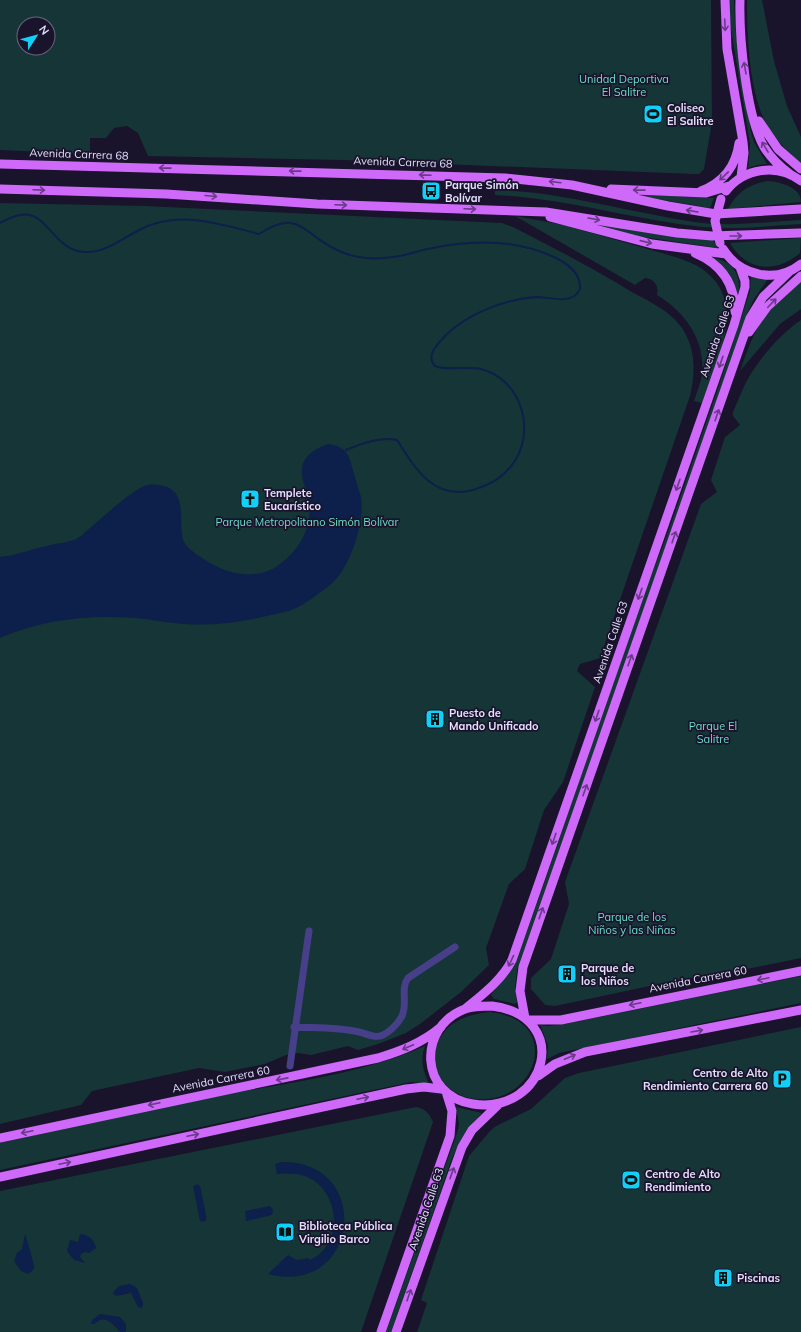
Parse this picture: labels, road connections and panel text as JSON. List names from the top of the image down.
{
  "streets": {
    "main road": ["Avenida Carrera 68", "Avenida Calle 63", "Avenida Carrera 60"]
  },
  "crossings": [
    ["Avenida Calle 63", "Avenida Carrera 60"]
  ],
  "parks": [
    "Unidad Deportiva El Salitre",
    "Parque Metropolitano Simón Bolívar",
    "Parque El Salitre",
    "Parque de los Niños y las Niñas"
  ],
  "places": {
    "sports": ["Coliseo El Salitre", "Centro de Alto Rendimiento"],
    "bus stop": ["Parque Simón Bolívar"],
    "church": ["Templete Eucarístico"],
    "building": ["Puesto de Mando Unificado", "Parque de los Niños", "Piscinas"],
    "parking": ["Centro de Alto Rendimiento Carrera 60"],
    "library": ["Biblioteca Pública Virgilio Barco"]
  },
  "north": "top right"
}
